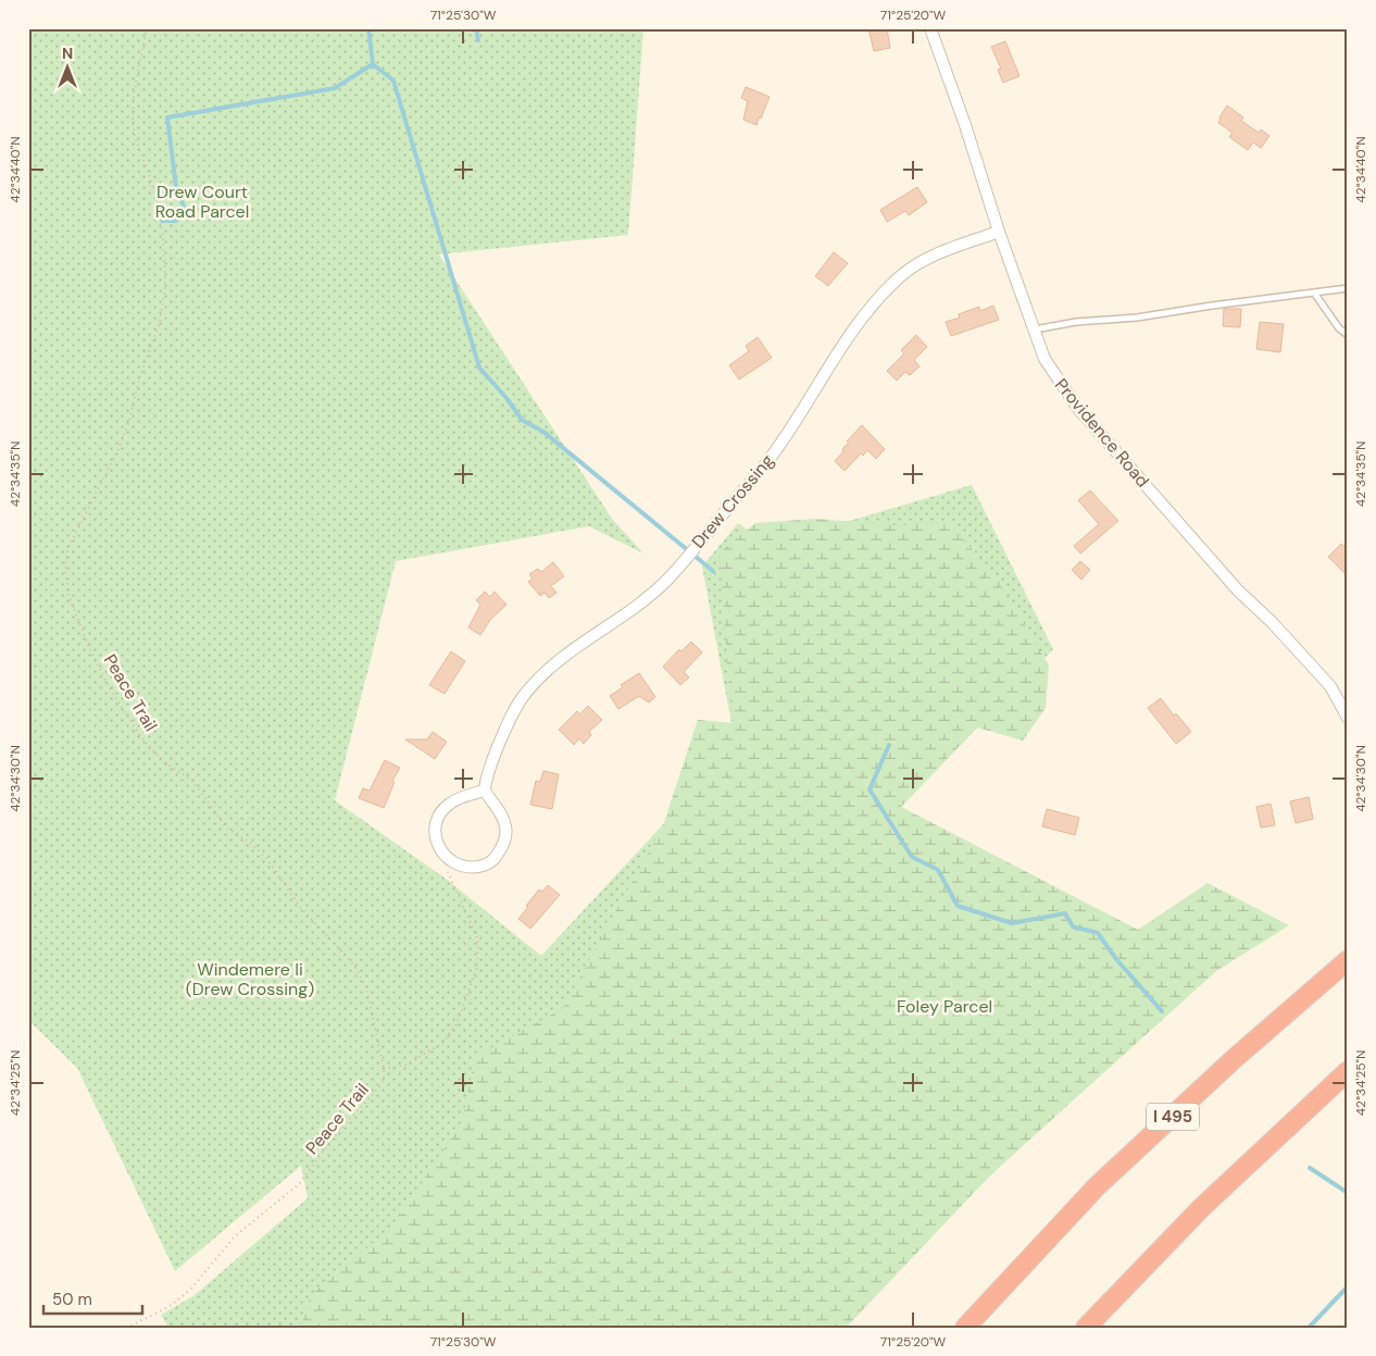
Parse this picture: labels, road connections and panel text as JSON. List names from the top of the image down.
{
  "streets": {
    "highway": ["I 495"],
    "street": ["Providence Road", "Drew Crossing"],
    "path": ["Peace Trail"]
  },
  "crossings": [
    ["Providence Road", "Drew Crossing"]
  ],
  "parks": ["Drew Court Road Parcel", "Windemere Ii (Drew Crossing)", "Foley Parcel"],
  "scale_bar": "50 m",
  "north": "top",
  "coordinates": [
    "71°25'30\"W",
    "71°25'20\"W",
    "42°34'40\"N",
    "42°34'35\"N",
    "42°34'30\"N",
    "42°34'25\"N"
  ]
}
